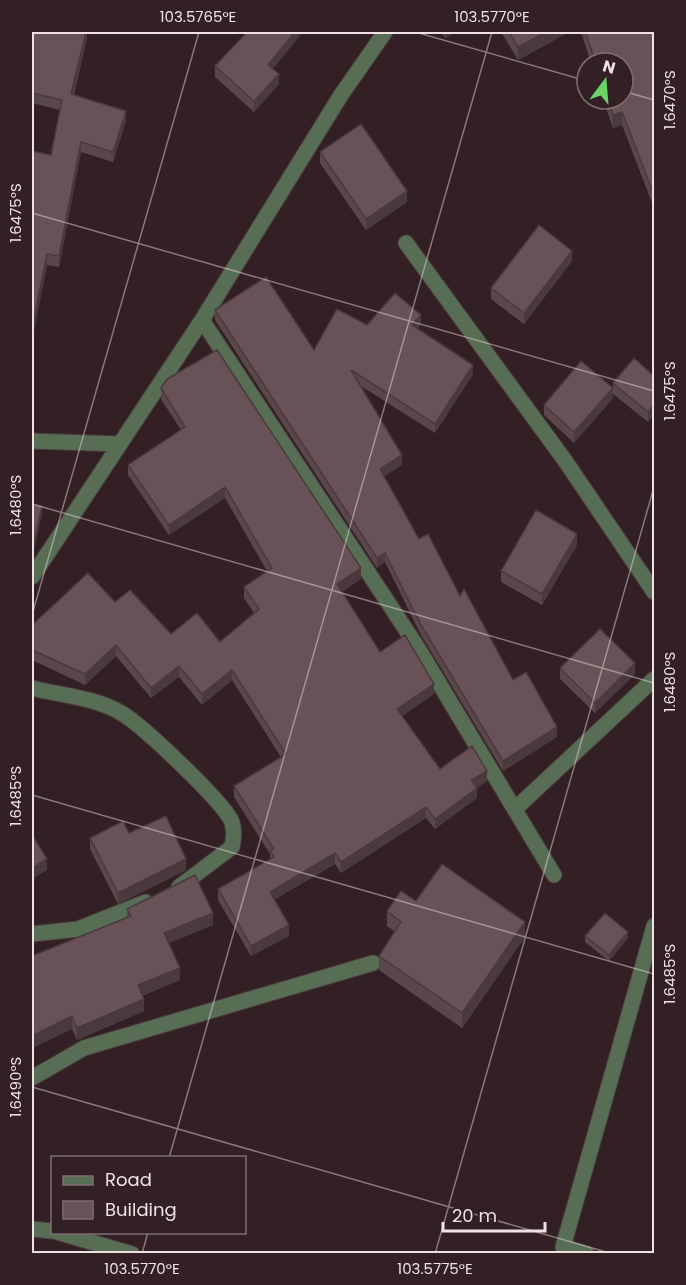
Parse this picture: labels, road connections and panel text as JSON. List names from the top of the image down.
{
  "legend": ["Road", "Building"],
  "scale_bar": "20 m",
  "north": "top",
  "coordinates": [
    "103.5765°E",
    "103.5770°E",
    "1.6470°S",
    "1.6475°S",
    "1.6480°S",
    "1.6485°S",
    "1.6490°S",
    "103.5775°E"
  ]
}
